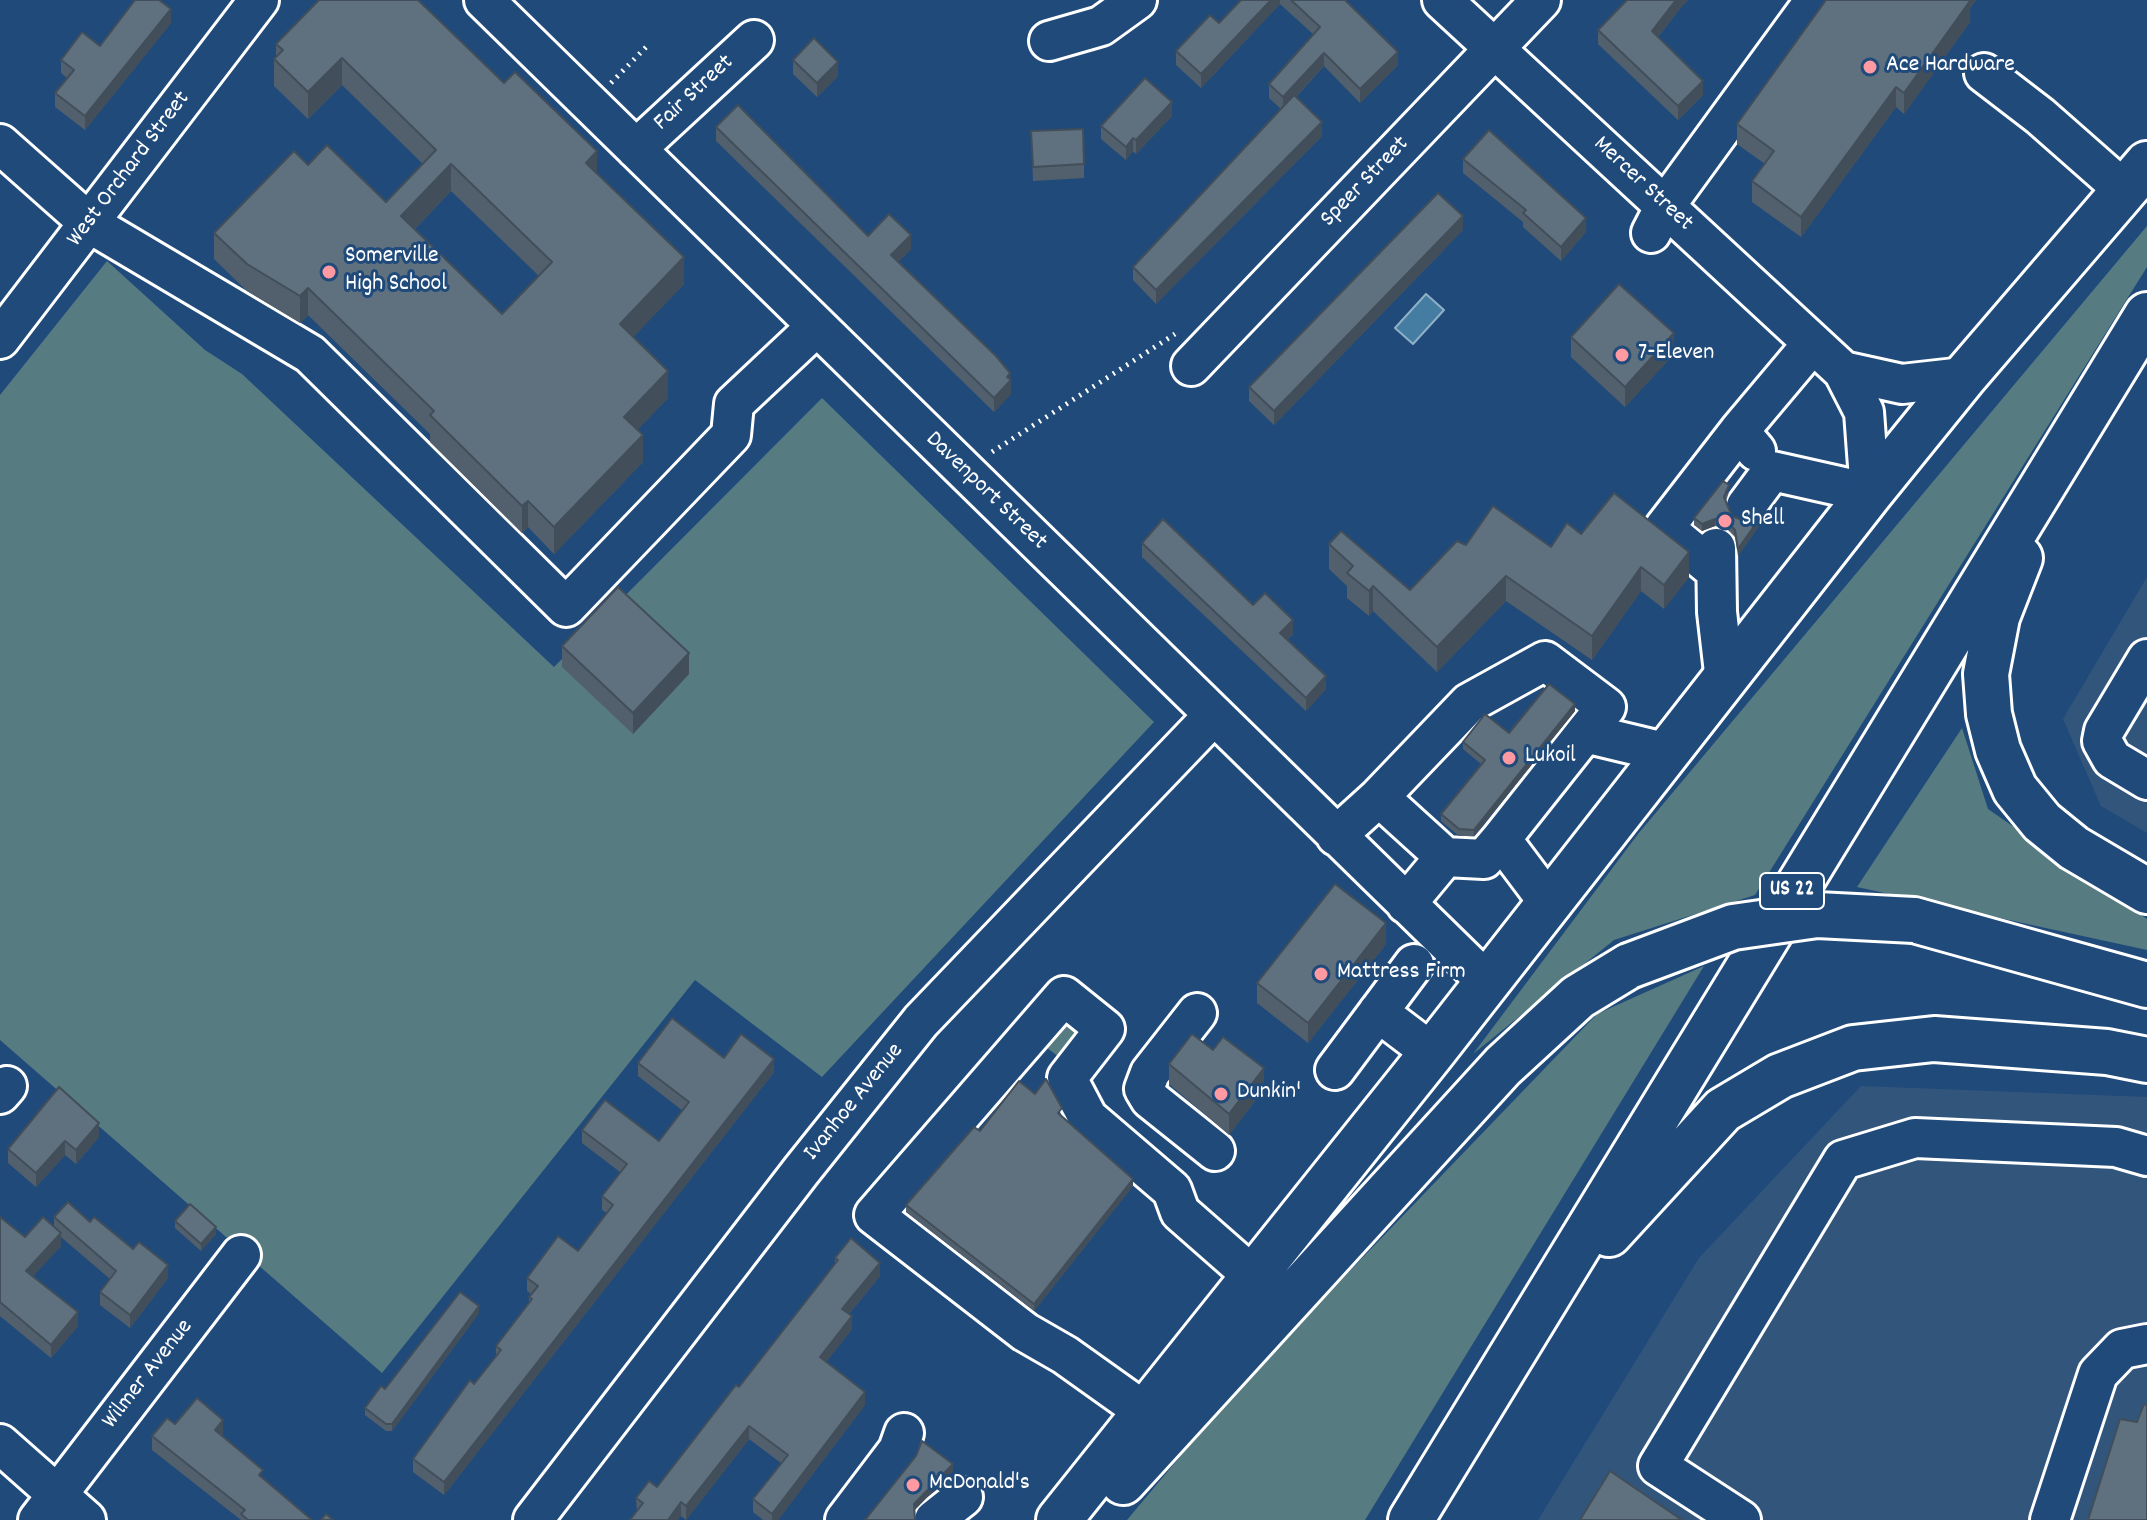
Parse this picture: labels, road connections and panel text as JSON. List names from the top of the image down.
{
  "streets": {
    "highway": ["US 22"],
    "street": [
      "Fair Street",
      "West Orchard Street",
      "Speer Street",
      "Mercer Street",
      "Davenport Street",
      "Ivanhoe Avenue",
      "Wilmer Avenue"
    ]
  },
  "crossings": [
    ["Fair Street", "Davenport Street"],
    ["Speer Street", "Mercer Street"],
    ["Davenport Street", "Ivanhoe Avenue"]
  ],
  "places": [
    "Ace Hardware",
    "Somerville High School",
    "7-Eleven",
    "Shell",
    "Lukoil",
    "Mattress Firm",
    "Dunkin'",
    "McDonald's"
  ]
}
